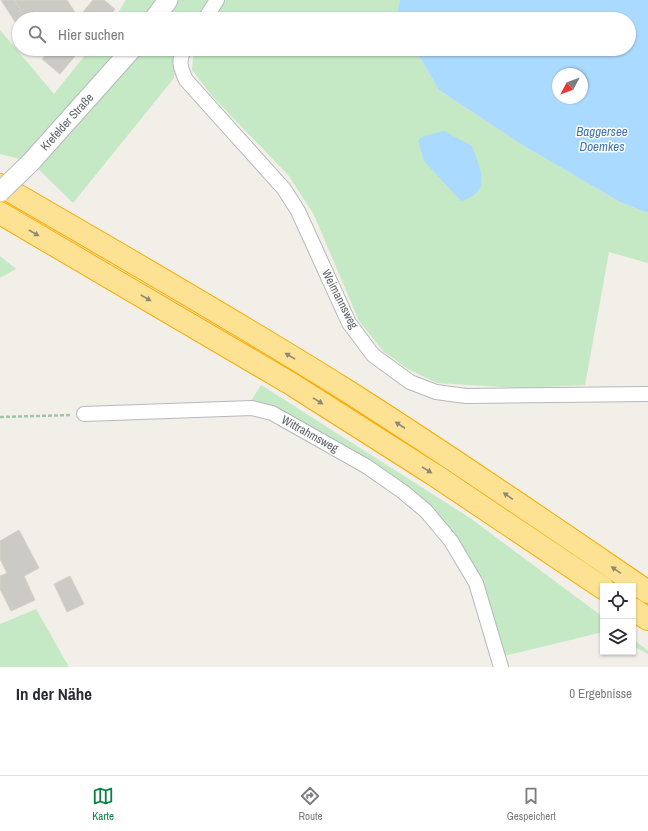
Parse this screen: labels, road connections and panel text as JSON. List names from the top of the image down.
{
  "streets": {
    "main road": ["Krefelder Straße"],
    "street": ["Weimannsweg", "Wittrahmsweg"]
  },
  "water": ["Baggersee Doemkes"],
  "north": "bottom left",
  "page": {
    "search": "Hier suchen",
    "heading": ["In der Nähe", "0 Ergebnisse"],
    "nav": ["Karte", "Route", "Gespeichert"]
  }
}
